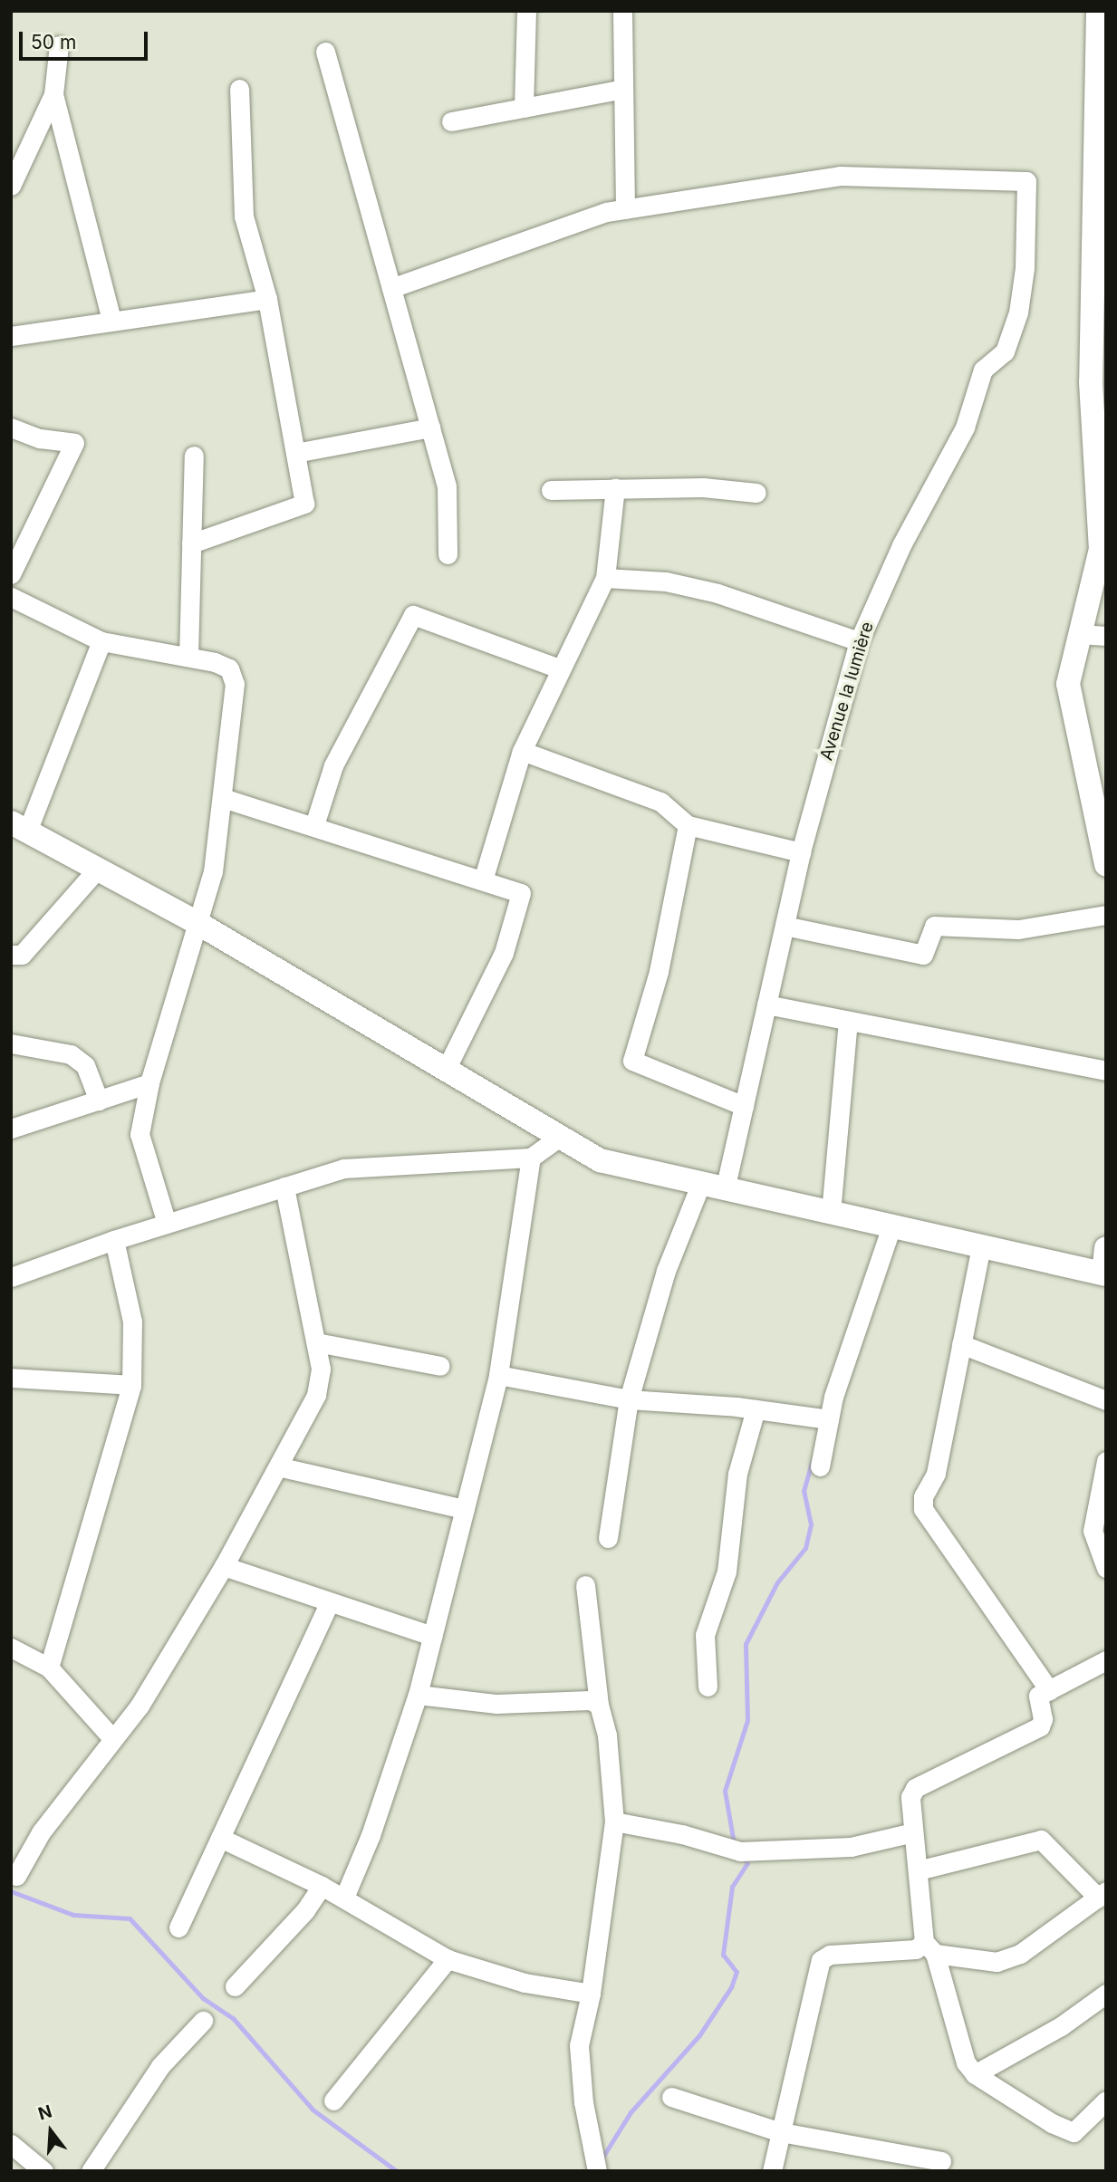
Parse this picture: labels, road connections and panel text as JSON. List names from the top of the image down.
{
  "streets": {
    "street": ["Avenue la lumière"]
  },
  "scale_bar": "50 m",
  "north": "top"
}
